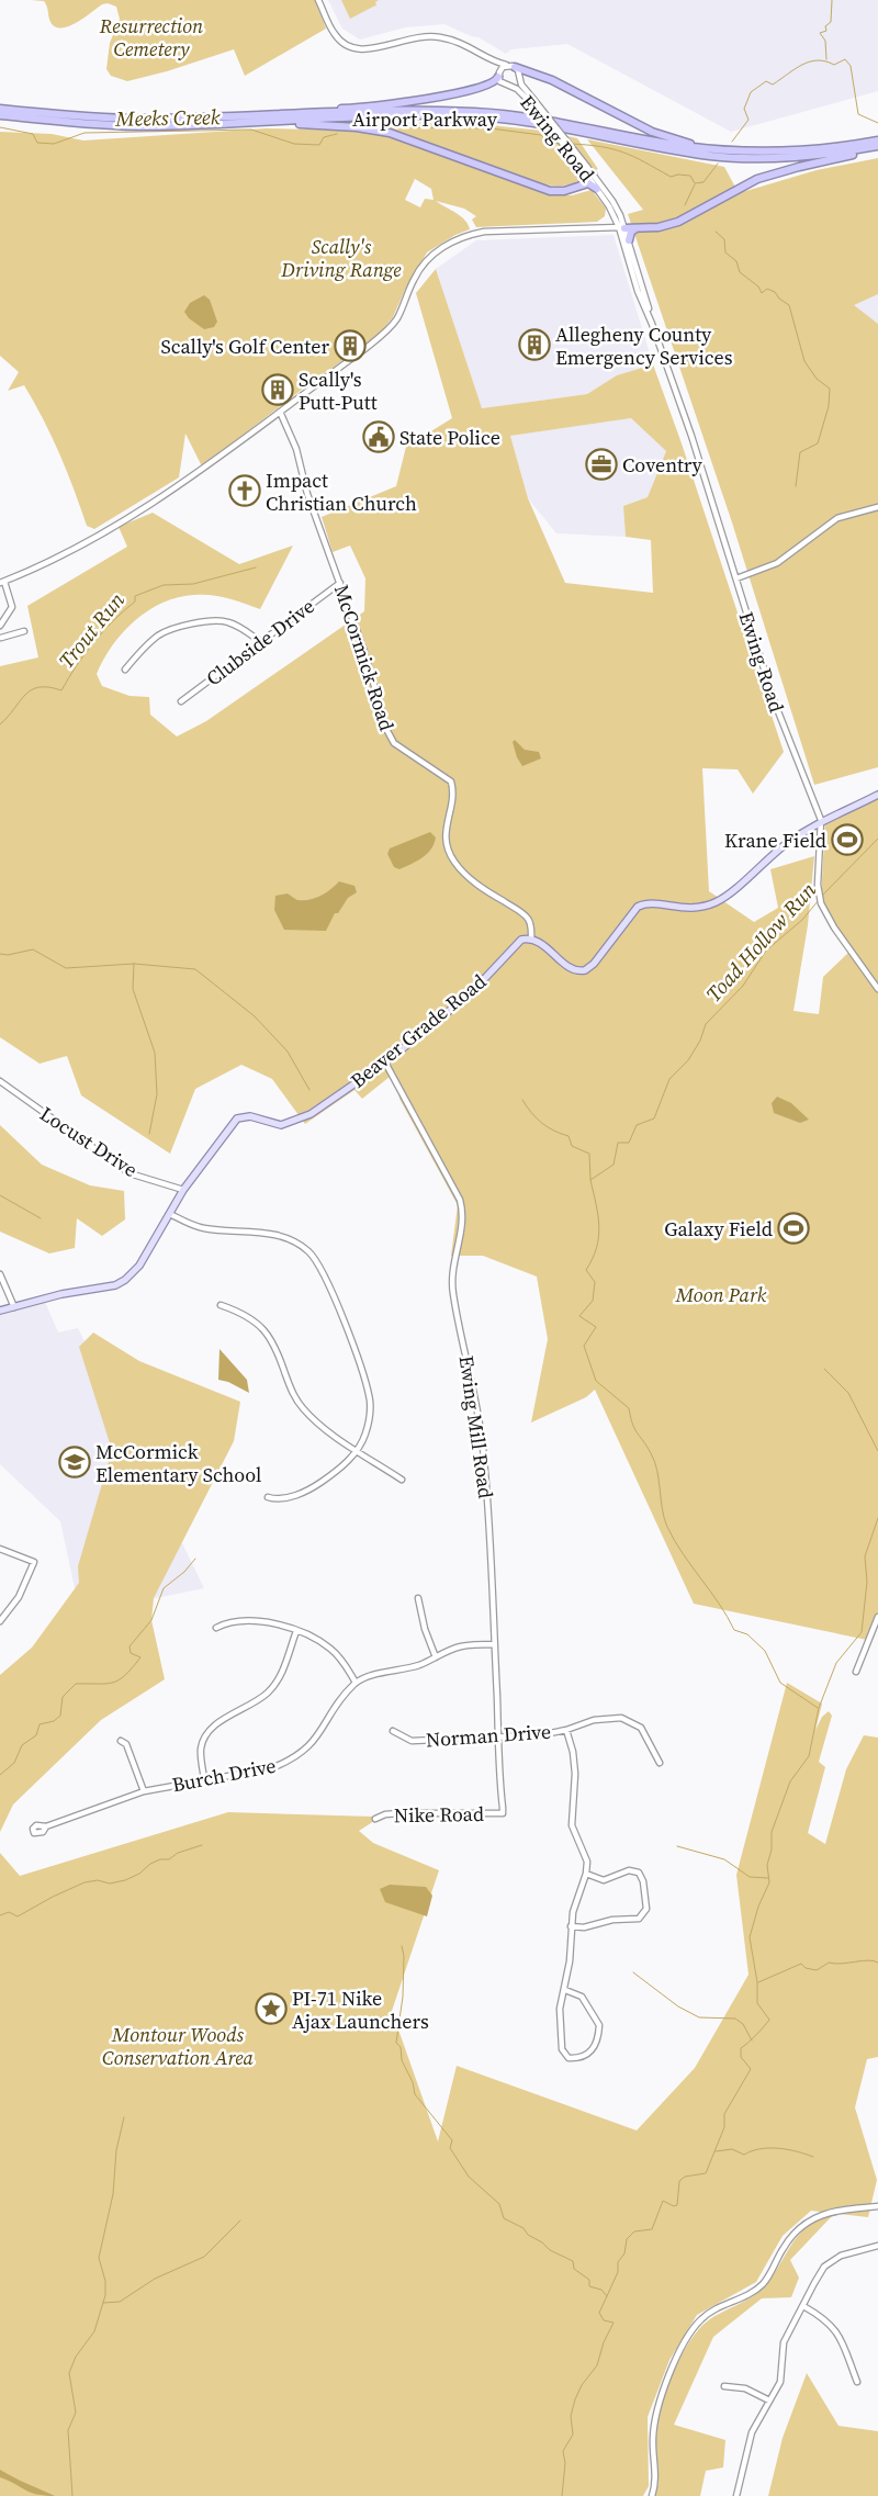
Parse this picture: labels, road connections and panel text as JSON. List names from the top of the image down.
{
  "streets": {
    "highway": ["Airport Parkway"],
    "main road": ["Beaver Grade Road"],
    "street": [
      "Ewing Road",
      "Clubside Drive",
      "McCormick Road",
      "Locust Drive",
      "Ewing Mill Road",
      "Norman Drive",
      "Burch Drive",
      "Nike Road"
    ]
  },
  "crossings": [
    ["Clubside Drive", "McCormick Road"],
    ["McCormick Road", "Beaver Grade Road"],
    ["Beaver Grade Road", "Locust Drive"],
    ["Beaver Grade Road", "Ewing Mill Road"],
    ["Ewing Mill Road", "Norman Drive"],
    ["Ewing Mill Road", "Nike Road"]
  ],
  "water": ["Meeks Creek", "Trout Run", "Toad Hollow Run"],
  "parks": [
    "Resurrection Cemetery",
    "Scally's Driving Range",
    "Moon Park",
    "Montour Woods Conservation Area"
  ],
  "places": {
    "building": ["Allegheny County Emergency Services", "Scally's Golf Center", "Scally's Putt-Putt"],
    "public building": ["State Police"],
    "office": ["Coventry"],
    "church": ["Impact Christian Church"],
    "sports": ["Krane Field", "Galaxy Field"],
    "school or university": ["McCormick Elementary School"],
    "place": ["PI-71 Nike Ajax Launchers"]
  }
}
